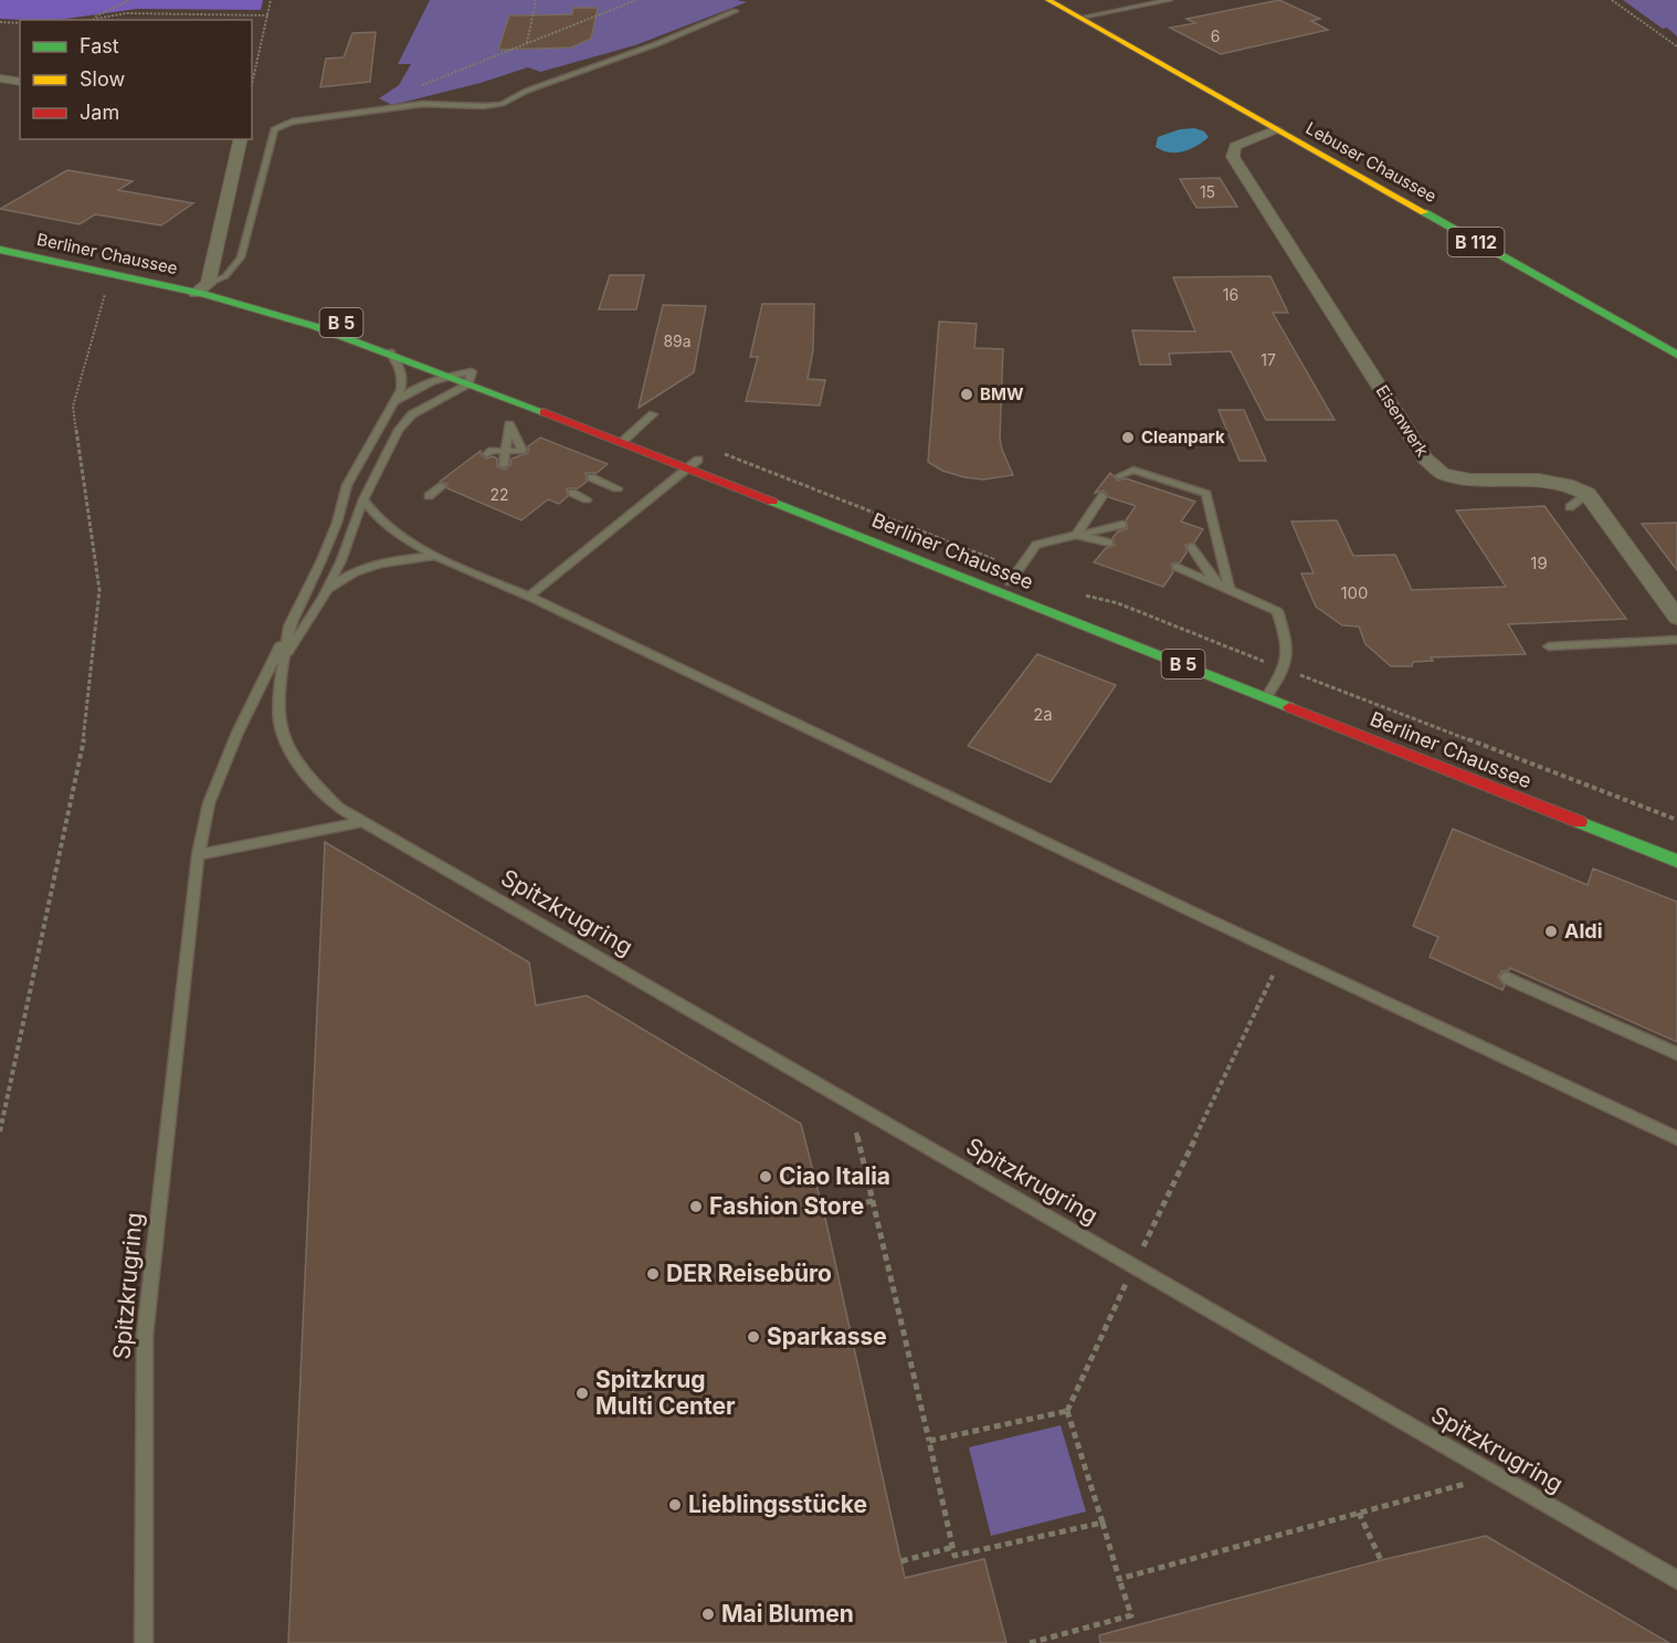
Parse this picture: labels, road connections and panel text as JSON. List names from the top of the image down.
{
  "streets": {
    "main road": [
      "Lebuser Chaussee",
      "B 112",
      "Berliner Chaussee",
      "B 5"
    ],
    "street": ["Eisenwerk"],
    "lane": ["Spitzkrugring"]
  },
  "crossings": [
    ["Lebuser Chaussee", "Eisenwerk"],
    ["Berliner Chaussee", "Spitzkrugring"]
  ],
  "places": [
    "BMW",
    "Cleanpark",
    "Aldi",
    "Ciao Italia",
    "Fashion Store",
    "DER Reisebüro",
    "Sparkasse",
    "Spitzkrug Multi Center",
    "Lieblingsstücke",
    "Mai Blumen"
  ],
  "house_numbers": [
    "6",
    "15",
    "16",
    "89a",
    "17",
    "22",
    "19",
    "100",
    "2a"
  ],
  "legend": ["Fast", "Slow", "Jam"]
}
